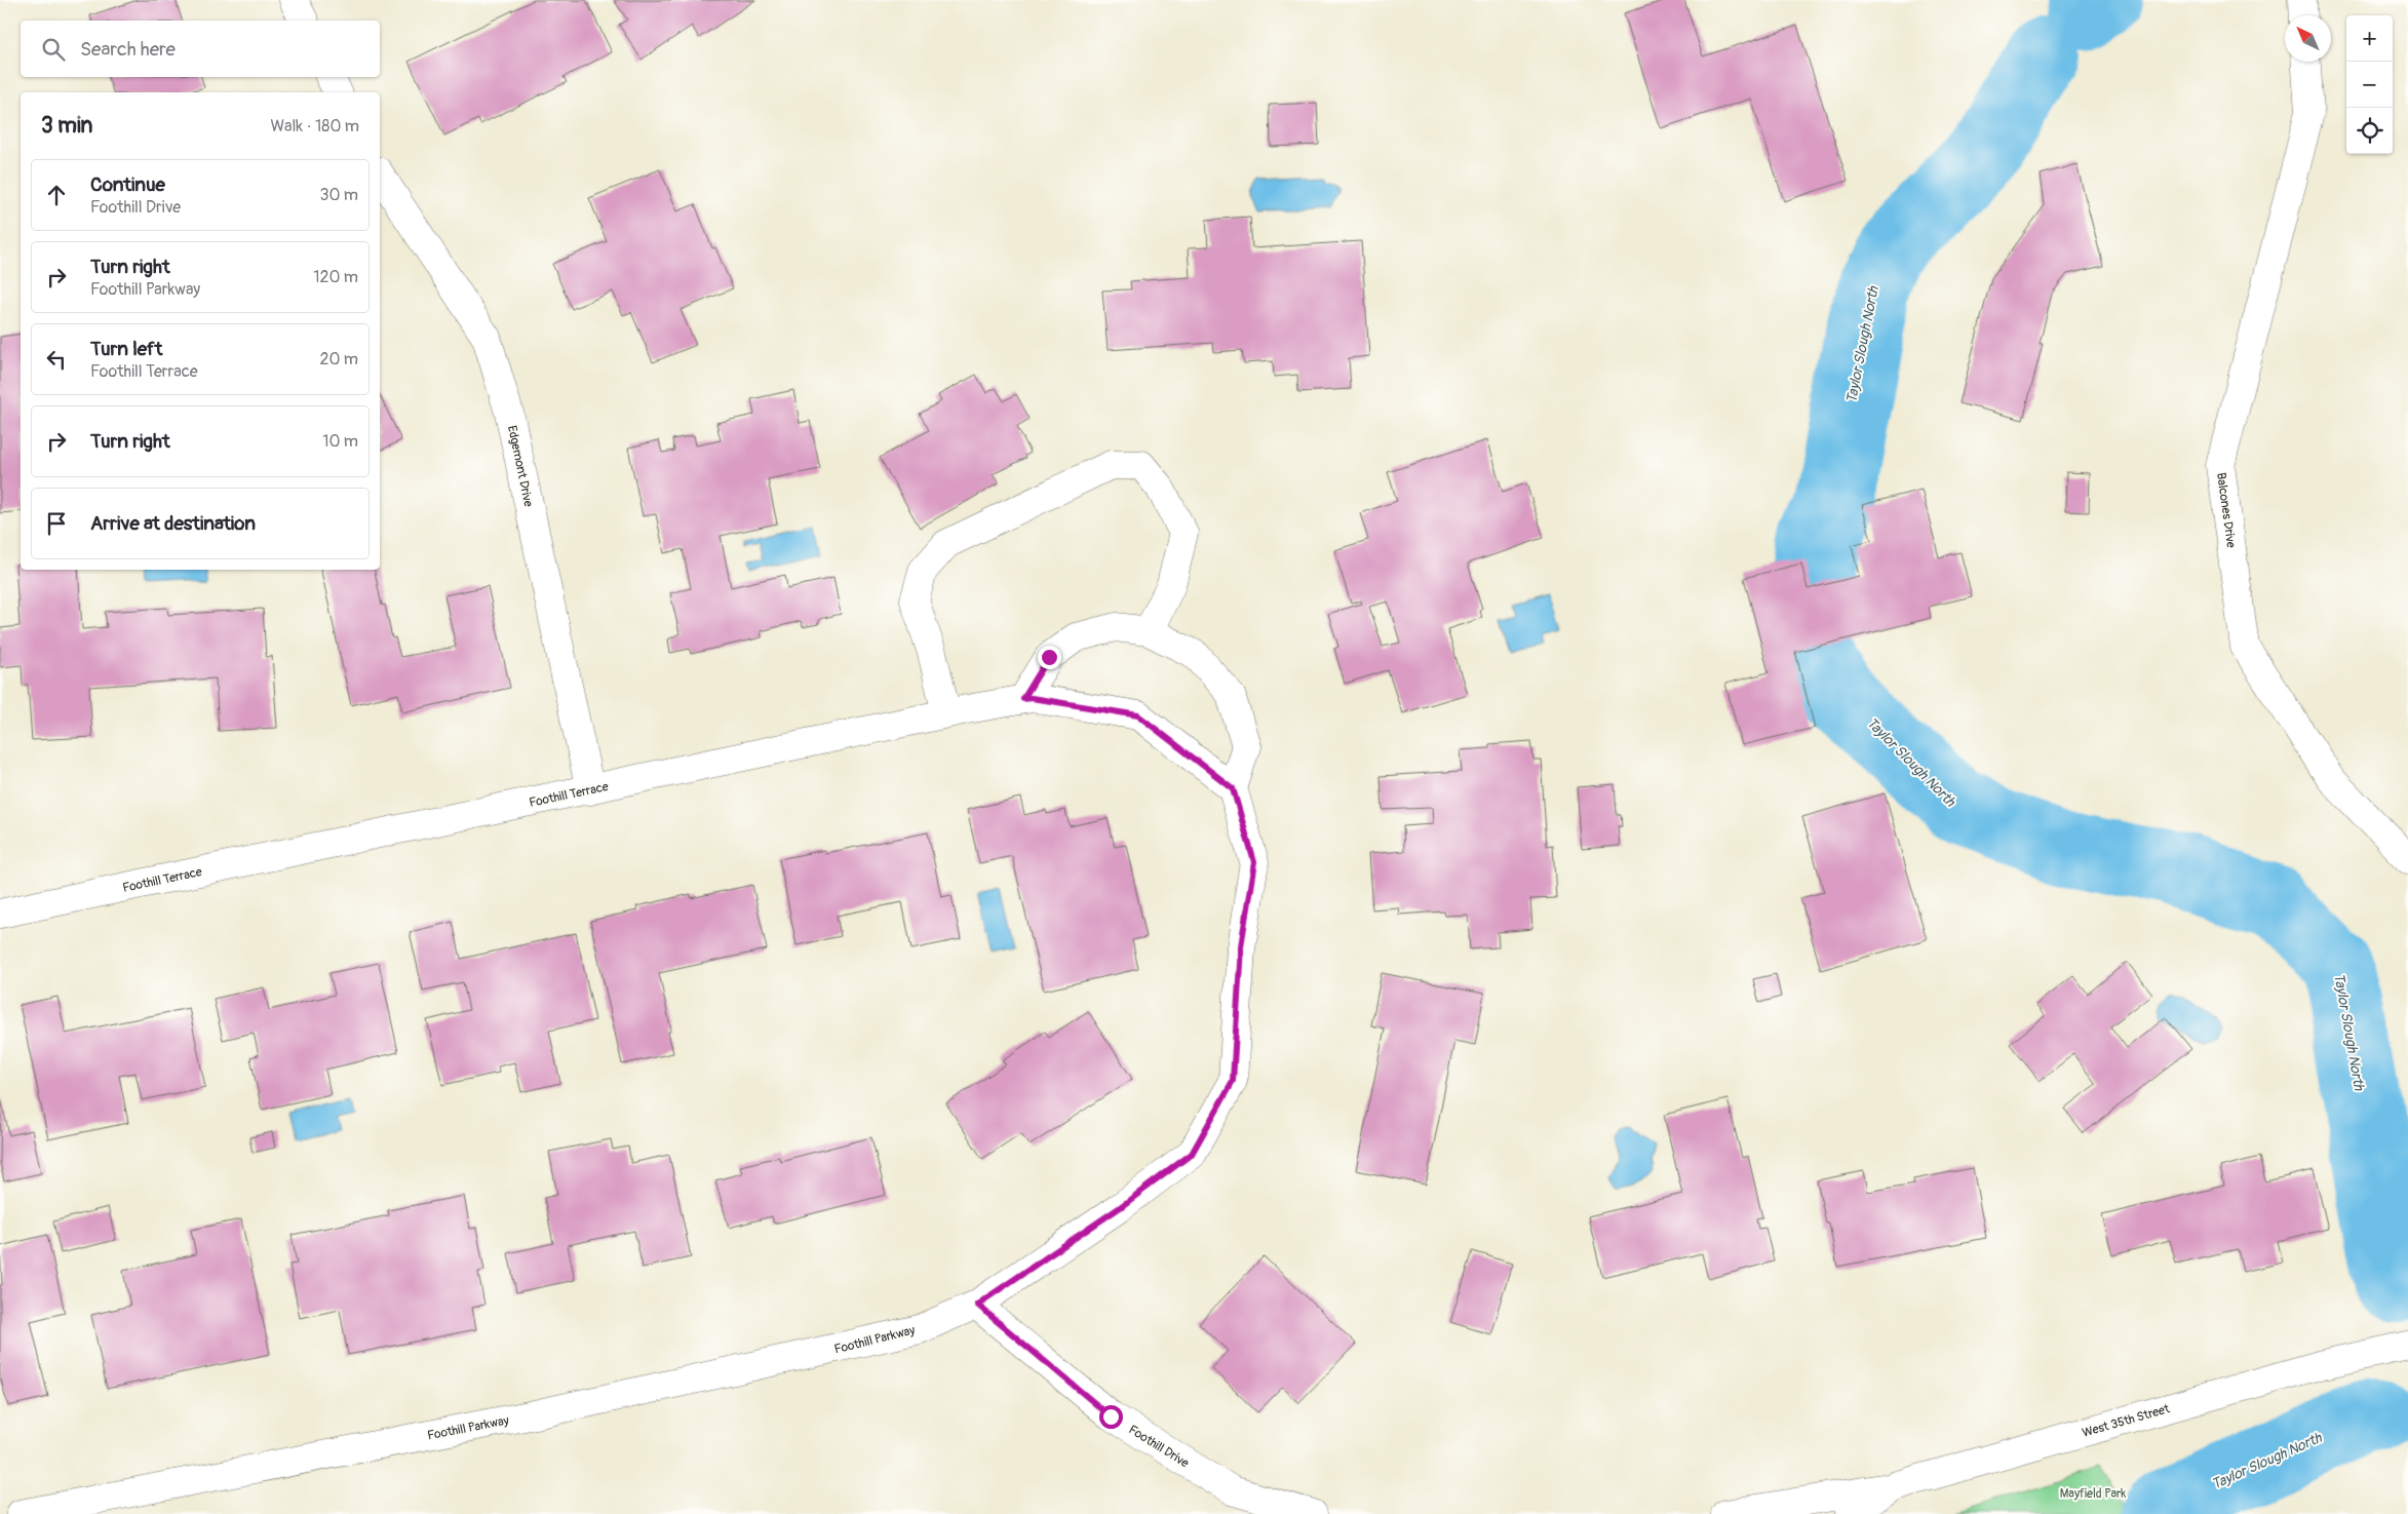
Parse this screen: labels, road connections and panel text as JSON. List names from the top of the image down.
{
  "streets": {
    "street": [
      "Edgemont Drive",
      "Balcones Drive",
      "Foothill Terrace",
      "Foothill Parkway",
      "West 35th Street",
      "Foothill Drive"
    ]
  },
  "crossings": [
    ["Edgemont Drive", "Foothill Terrace"],
    ["Foothill Terrace", "Foothill Parkway"],
    ["Foothill Parkway", "Foothill Drive"]
  ],
  "water": ["Taylor Slough North"],
  "parks": ["Mayfield Park"],
  "north": "top left",
  "page": {
    "map_buttons": ["+", "−"],
    "search": "Search here",
    "heading": ["3 min", "Walk · 180 m"],
    "list": [
      ["Continue", "Foothill Drive", "30 m"],
      ["Turn right", "Foothill Parkway", "120 m"],
      ["Turn left", "Foothill Terrace", "20 m"],
      ["Turn right", "10 m"],
      "Arrive at destination"
    ]
  }
}
